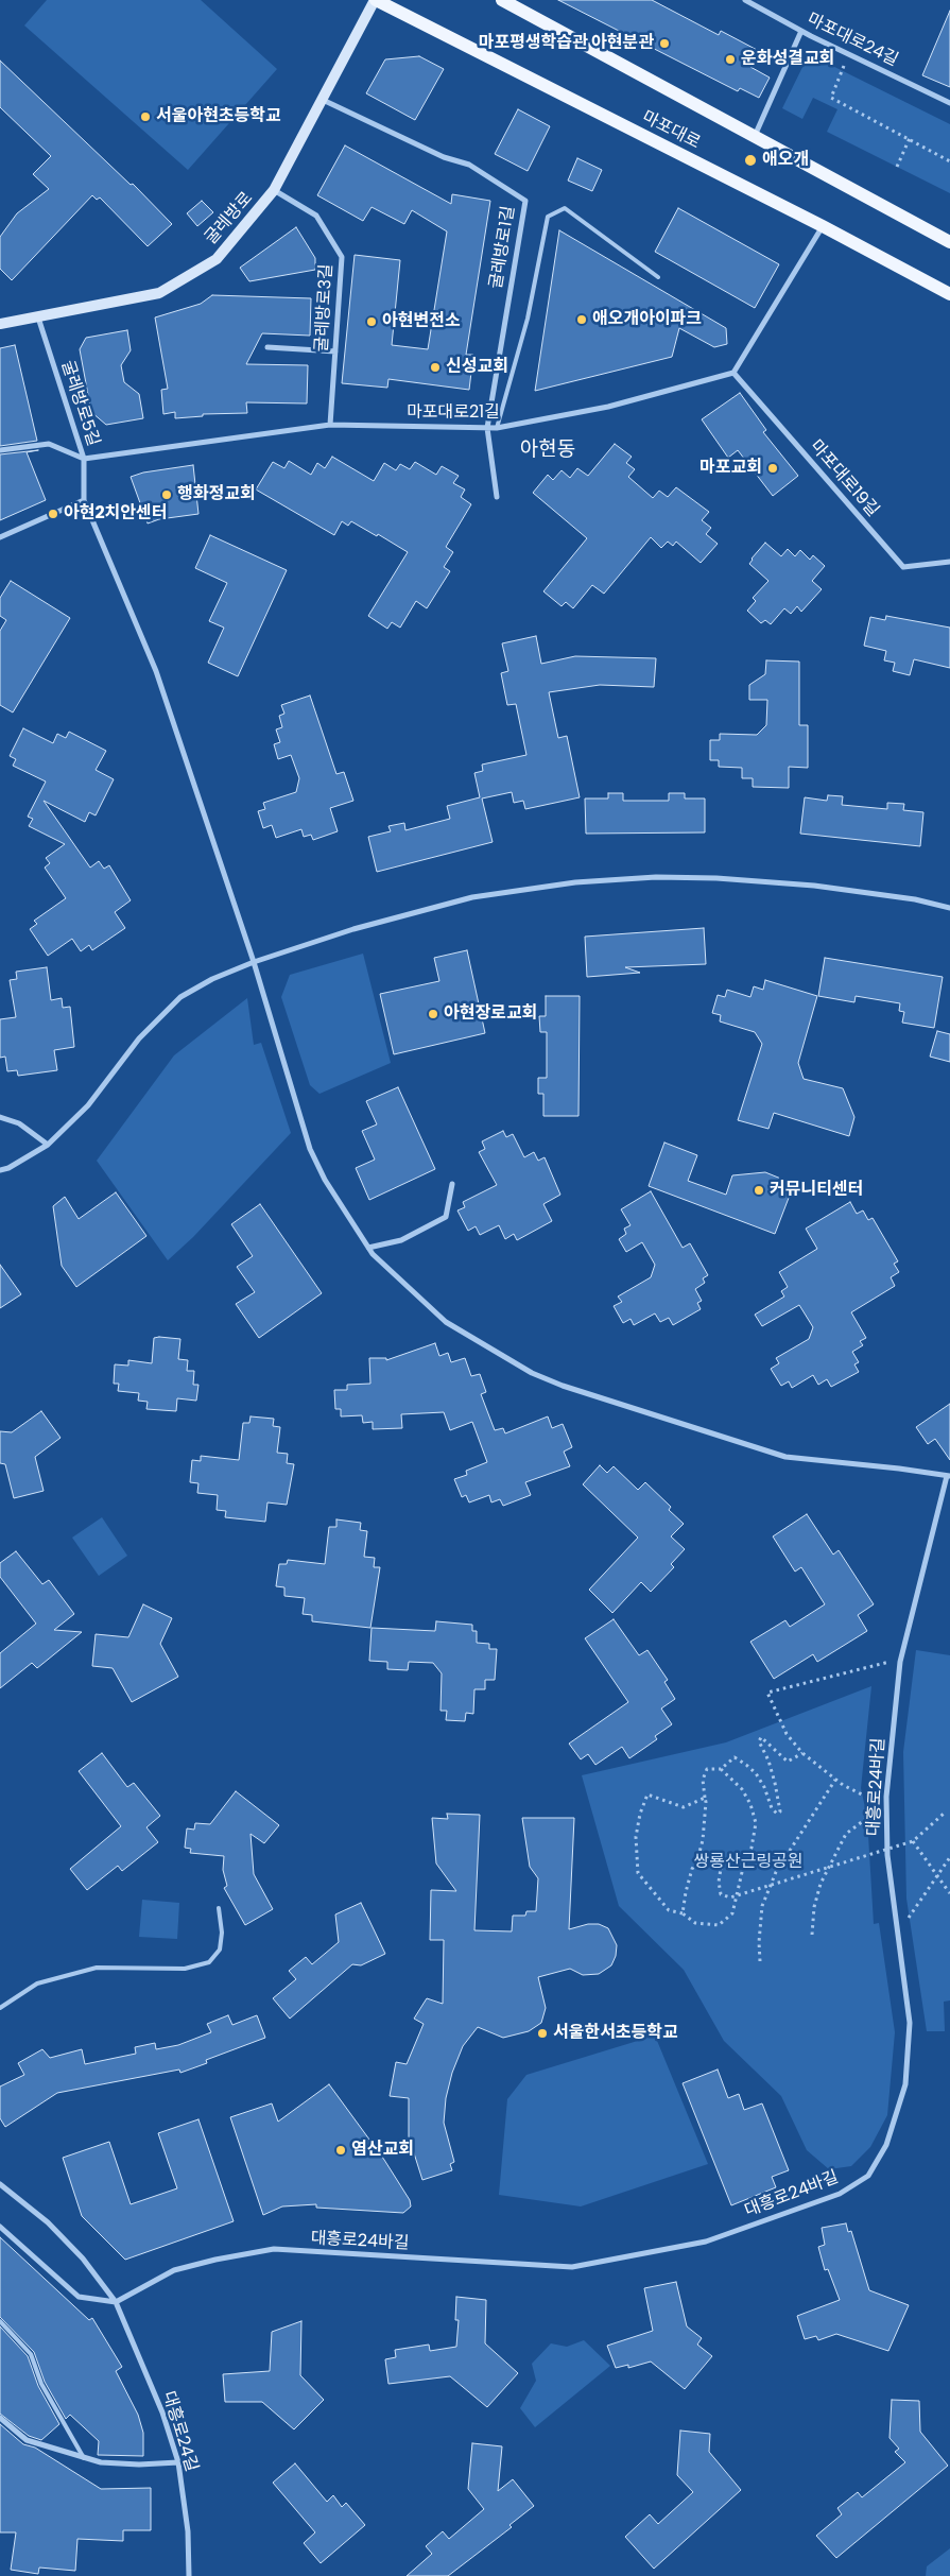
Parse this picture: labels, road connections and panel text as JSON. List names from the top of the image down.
{
  "streets": {
    "main road": ["마포대로"],
    "street": [
      "마포대로24길",
      "굴레방로",
      "굴레방로1길",
      "굴레방로3길",
      "굴레방로5길",
      "마포대로21길",
      "마포대로19길",
      "대흥로24바길",
      "대흥로24길"
    ]
  },
  "crossings": [
    ["마포대로", "굴레방로"],
    ["굴레방로", "굴레방로1길"],
    ["굴레방로", "굴레방로3길"],
    ["굴레방로", "굴레방로5길"],
    ["굴레방로1길", "마포대로21길"],
    ["굴레방로3길", "마포대로21길"],
    ["굴레방로5길", "마포대로21길"],
    ["마포대로21길", "마포대로19길"],
    ["대흥로24바길", "대흥로24길"]
  ],
  "districts": ["아현동"],
  "parks": ["쌍룡산근링공원"],
  "places": [
    "마포평생학습관 아현분관",
    "운화성결교회",
    "서울아현초등학교",
    "애오개",
    "애오개아이파크",
    "아현변전소",
    "신성교회",
    "마포교회",
    "행화정교회",
    "아현2치안센터",
    "아현장로교회",
    "커뮤니티센터",
    "서울한서초등학교",
    "염산교회"
  ]
}
